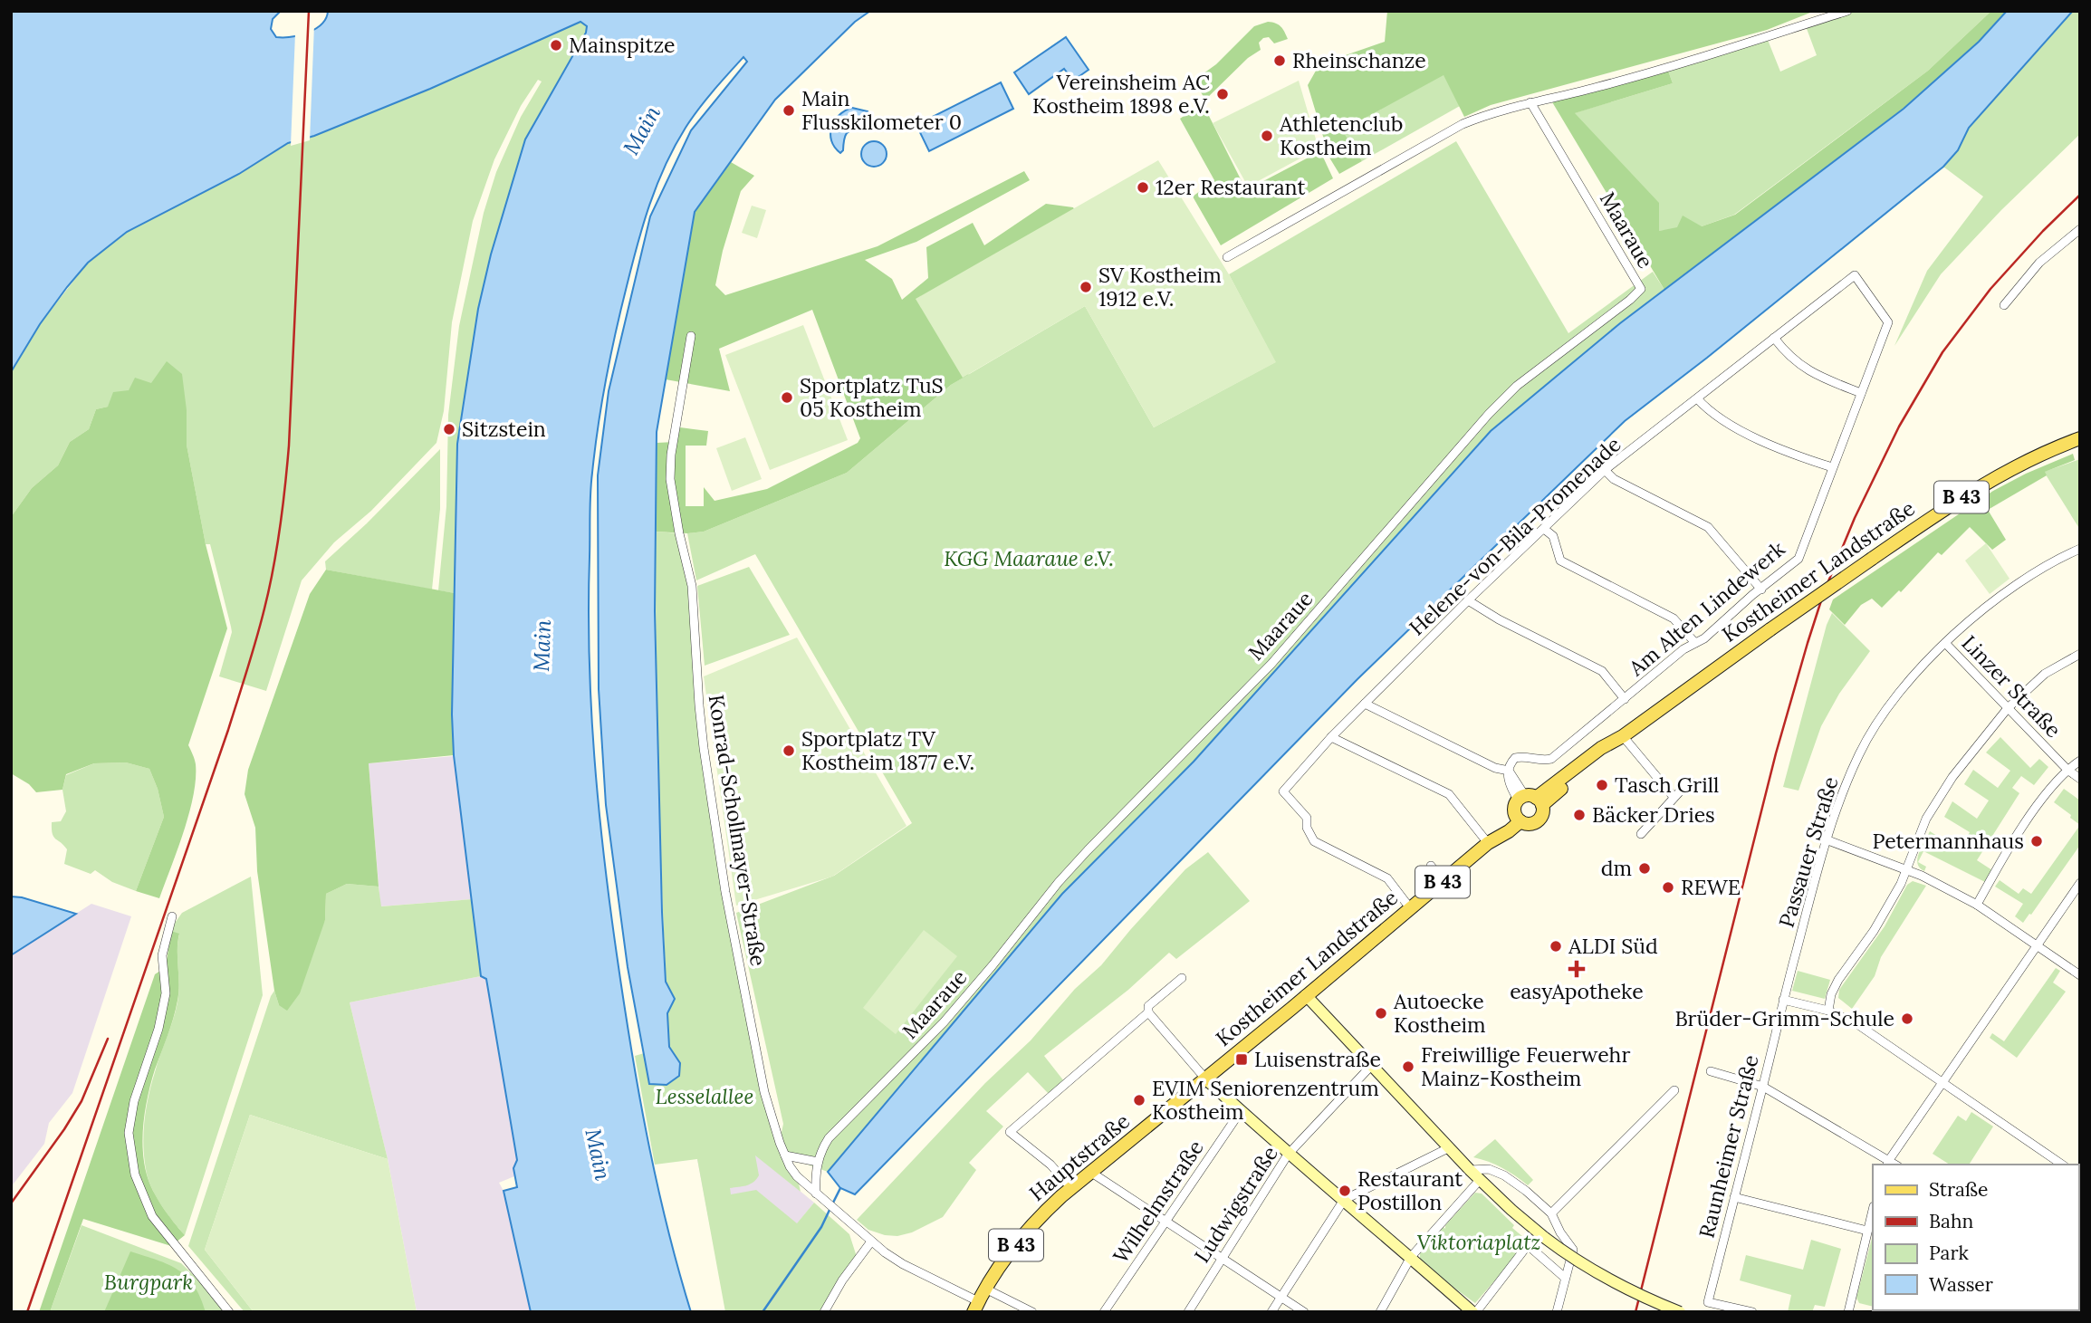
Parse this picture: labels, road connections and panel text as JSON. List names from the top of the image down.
{
  "streets": {
    "main road": ["B 43", "Kostheimer Landstraße", "Hauptstraße"],
    "street": [
      "Maaraue",
      "Helene-von-Bila-Promenade",
      "Am Alten Lindewerk",
      "Linzer Straße",
      "Konrad-Schollmayer-Straße",
      "Passauer Straße",
      "Raunheimer Straße",
      "Wilhelmstraße",
      "Ludwigstraße"
    ]
  },
  "crossings": [
    ["Maaraue", "Konrad-Schollmayer-Straße"],
    ["B 43", "Kostheimer Landstraße"],
    ["Helene-von-Bila-Promenade", "Kostheimer Landstraße"],
    ["Helene-von-Bila-Promenade", "Am Alten Lindewerk"],
    ["Kostheimer Landstraße", "Hauptstraße"],
    ["Linzer Straße", "Passauer Straße"],
    ["Konrad-Schollmayer-Straße", "Hauptstraße"],
    ["Passauer Straße", "Raunheimer Straße"]
  ],
  "water": ["Main"],
  "parks": [
    "KGG Maaraue e.V.",
    "Lesselallee",
    "Viktoriaplatz",
    "Burgpark"
  ],
  "places": {
    "other": [
      "Mainspitze",
      "Rheinschanze",
      "Vereinsheim AC Kostheim 1898 e.V.",
      "Main Flusskilometer 0",
      "Athletenclub Kostheim",
      "12er Restaurant",
      "SV Kostheim 1912 e.V.",
      "Sportplatz TuS 05 Kostheim",
      "Sitzstein",
      "Sportplatz TV Kostheim 1877 e.V.",
      "Tasch Grill",
      "Bäcker Dries",
      "Petermannhaus",
      "dm",
      "REWE",
      "ALDI Süd",
      "Autoecke Kostheim",
      "Brüder-Grimm-Schule",
      "Freiwillige Feuerwehr Mainz-Kostheim",
      "EVIM Seniorenzentrum Kostheim",
      "Restaurant Postillon"
    ],
    "health": ["easyApotheke"],
    "transit": ["Luisenstraße"]
  },
  "legend": [
    "Straße",
    "Bahn",
    "Park",
    "Wasser"
  ]
}
